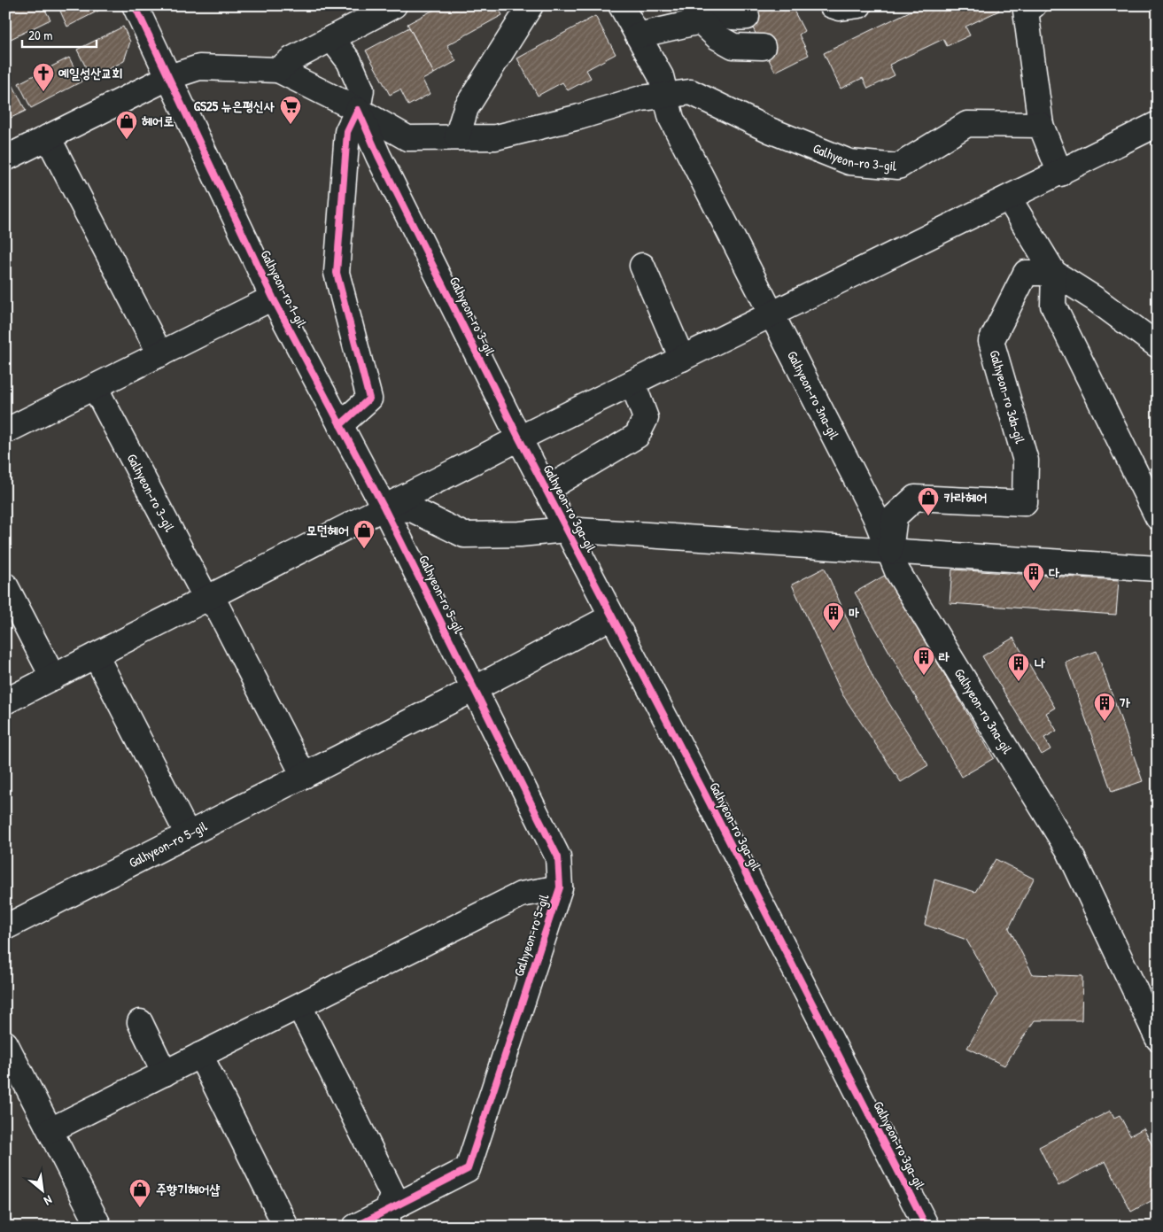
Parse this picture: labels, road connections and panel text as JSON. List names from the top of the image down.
{
  "streets": {
    "street": [
      "Galhyeon-ro 3-gil",
      "Galhyeon-ro 1-gil",
      "Galhyeon-ro 3na-gil",
      "Galhyeon-ro 3da-gil",
      "Galhyeon-ro 3ga-gil",
      "Galhyeon-ro 5-gil"
    ]
  },
  "crossings": [
    ["Galhyeon-ro 3-gil", "Galhyeon-ro 1-gil"],
    ["Galhyeon-ro 3-gil", "Galhyeon-ro 3ga-gil"],
    ["Galhyeon-ro 3-gil", "Galhyeon-ro 5-gil"],
    ["Galhyeon-ro 1-gil", "Galhyeon-ro 5-gil"],
    ["Galhyeon-ro 3na-gil", "Galhyeon-ro 3da-gil"],
    ["Galhyeon-ro 3na-gil", "Galhyeon-ro 3ga-gil"],
    ["Galhyeon-ro 3da-gil", "Galhyeon-ro 3ga-gil"],
    ["Galhyeon-ro 3ga-gil", "Galhyeon-ro 5-gil"]
  ],
  "places": {
    "church": ["예일성산교회"],
    "supermarket": ["GS25 뉴은평신사"],
    "shop": [
      "헤어로",
      "카라헤어",
      "모던헤어",
      "주향기헤어샵"
    ],
    "building": [
      "다",
      "마",
      "라",
      "나",
      "가"
    ]
  },
  "scale_bar": "20 m",
  "north": "bottom right"
}
